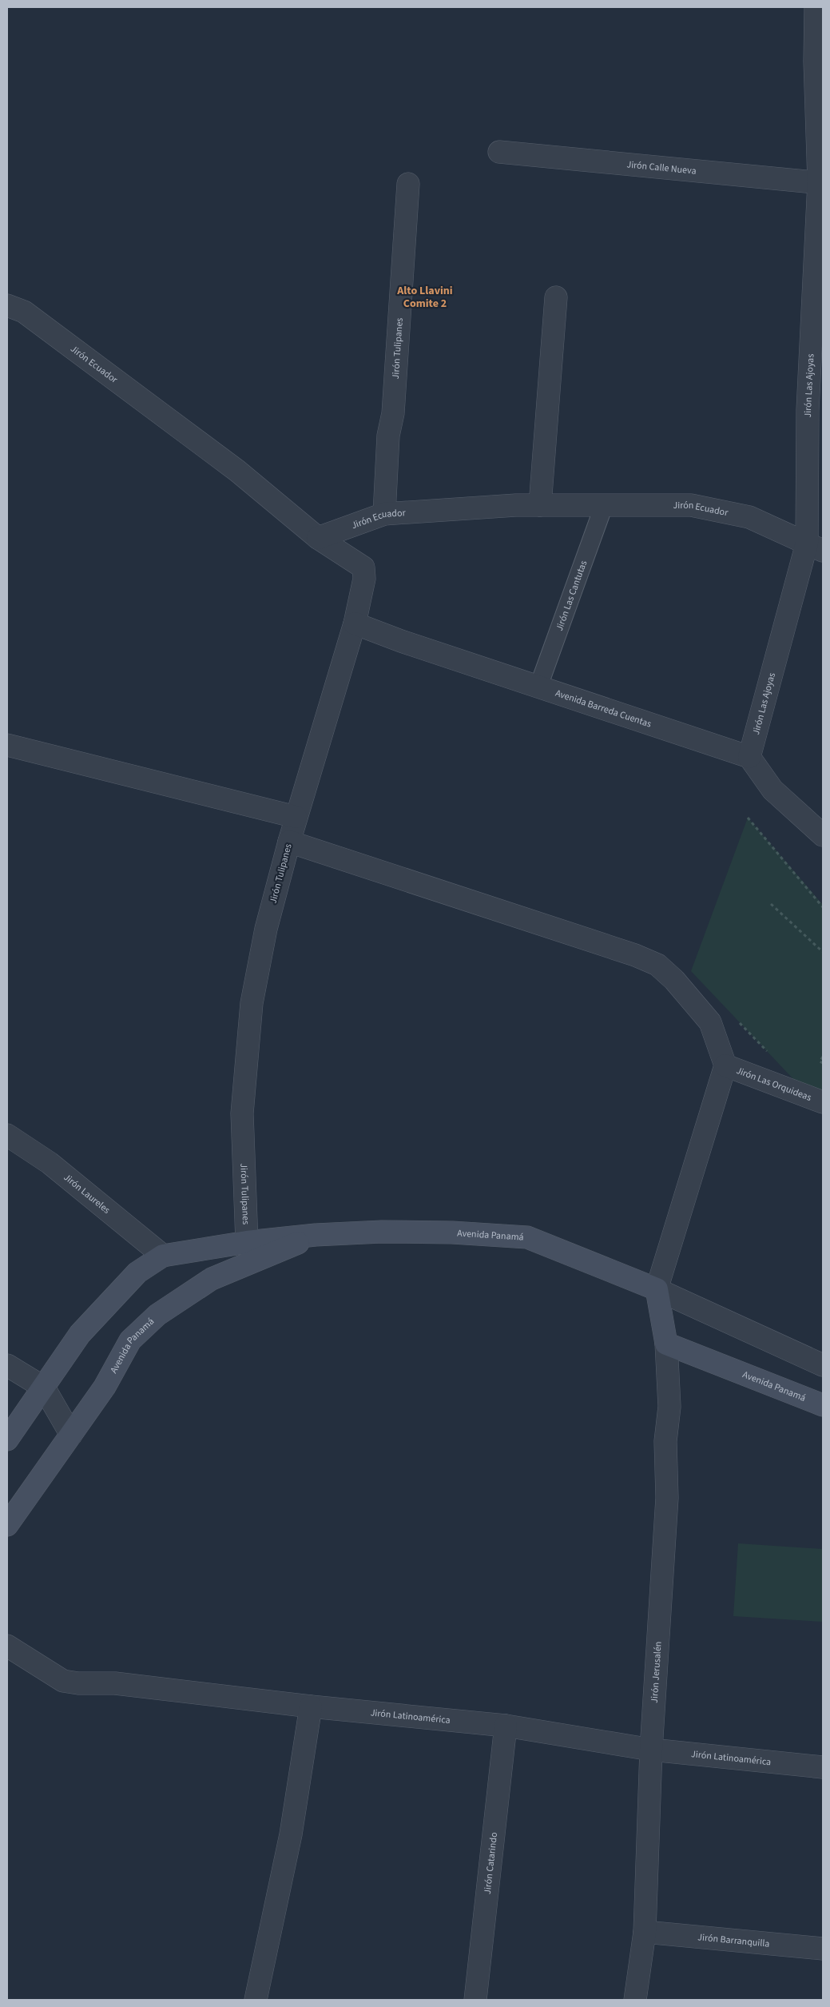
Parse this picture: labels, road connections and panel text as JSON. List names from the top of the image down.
{
  "streets": {
    "street": [
      "Jirón Calle Nueva",
      "Jirón Tulipanes",
      "Jirón Ecuador",
      "Jirón Las Ajoyas",
      "Avenida Barreda Cuentas",
      "Jirón Las Orquideas",
      "Jirón Laureles",
      "Avenida Panamá",
      "Jirón Jerusalén",
      "Jirón Latinoamérica",
      "Jirón Catarindo",
      "Jirón Barranquilla"
    ],
    "lane": ["Jirón Las Cantutas"]
  },
  "crossings": [
    ["Jirón Calle Nueva", "Jirón Las Ajoyas"],
    ["Jirón Tulipanes", "Jirón Ecuador"],
    ["Jirón Tulipanes", "Avenida Barreda Cuentas"],
    ["Jirón Tulipanes", "Avenida Panamá"],
    ["Jirón Ecuador", "Jirón Las Ajoyas"],
    ["Jirón Ecuador", "Jirón Las Cantutas"],
    ["Jirón Las Ajoyas", "Avenida Barreda Cuentas"],
    ["Jirón Las Cantutas", "Avenida Barreda Cuentas"],
    ["Jirón Laureles", "Avenida Panamá"],
    ["Avenida Panamá", "Jirón Jerusalén"],
    ["Jirón Jerusalén", "Jirón Latinoamérica"],
    ["Jirón Jerusalén", "Jirón Barranquilla"],
    ["Jirón Latinoamérica", "Jirón Catarindo"]
  ],
  "districts": ["Alto Llavini Comite 2"]
}
